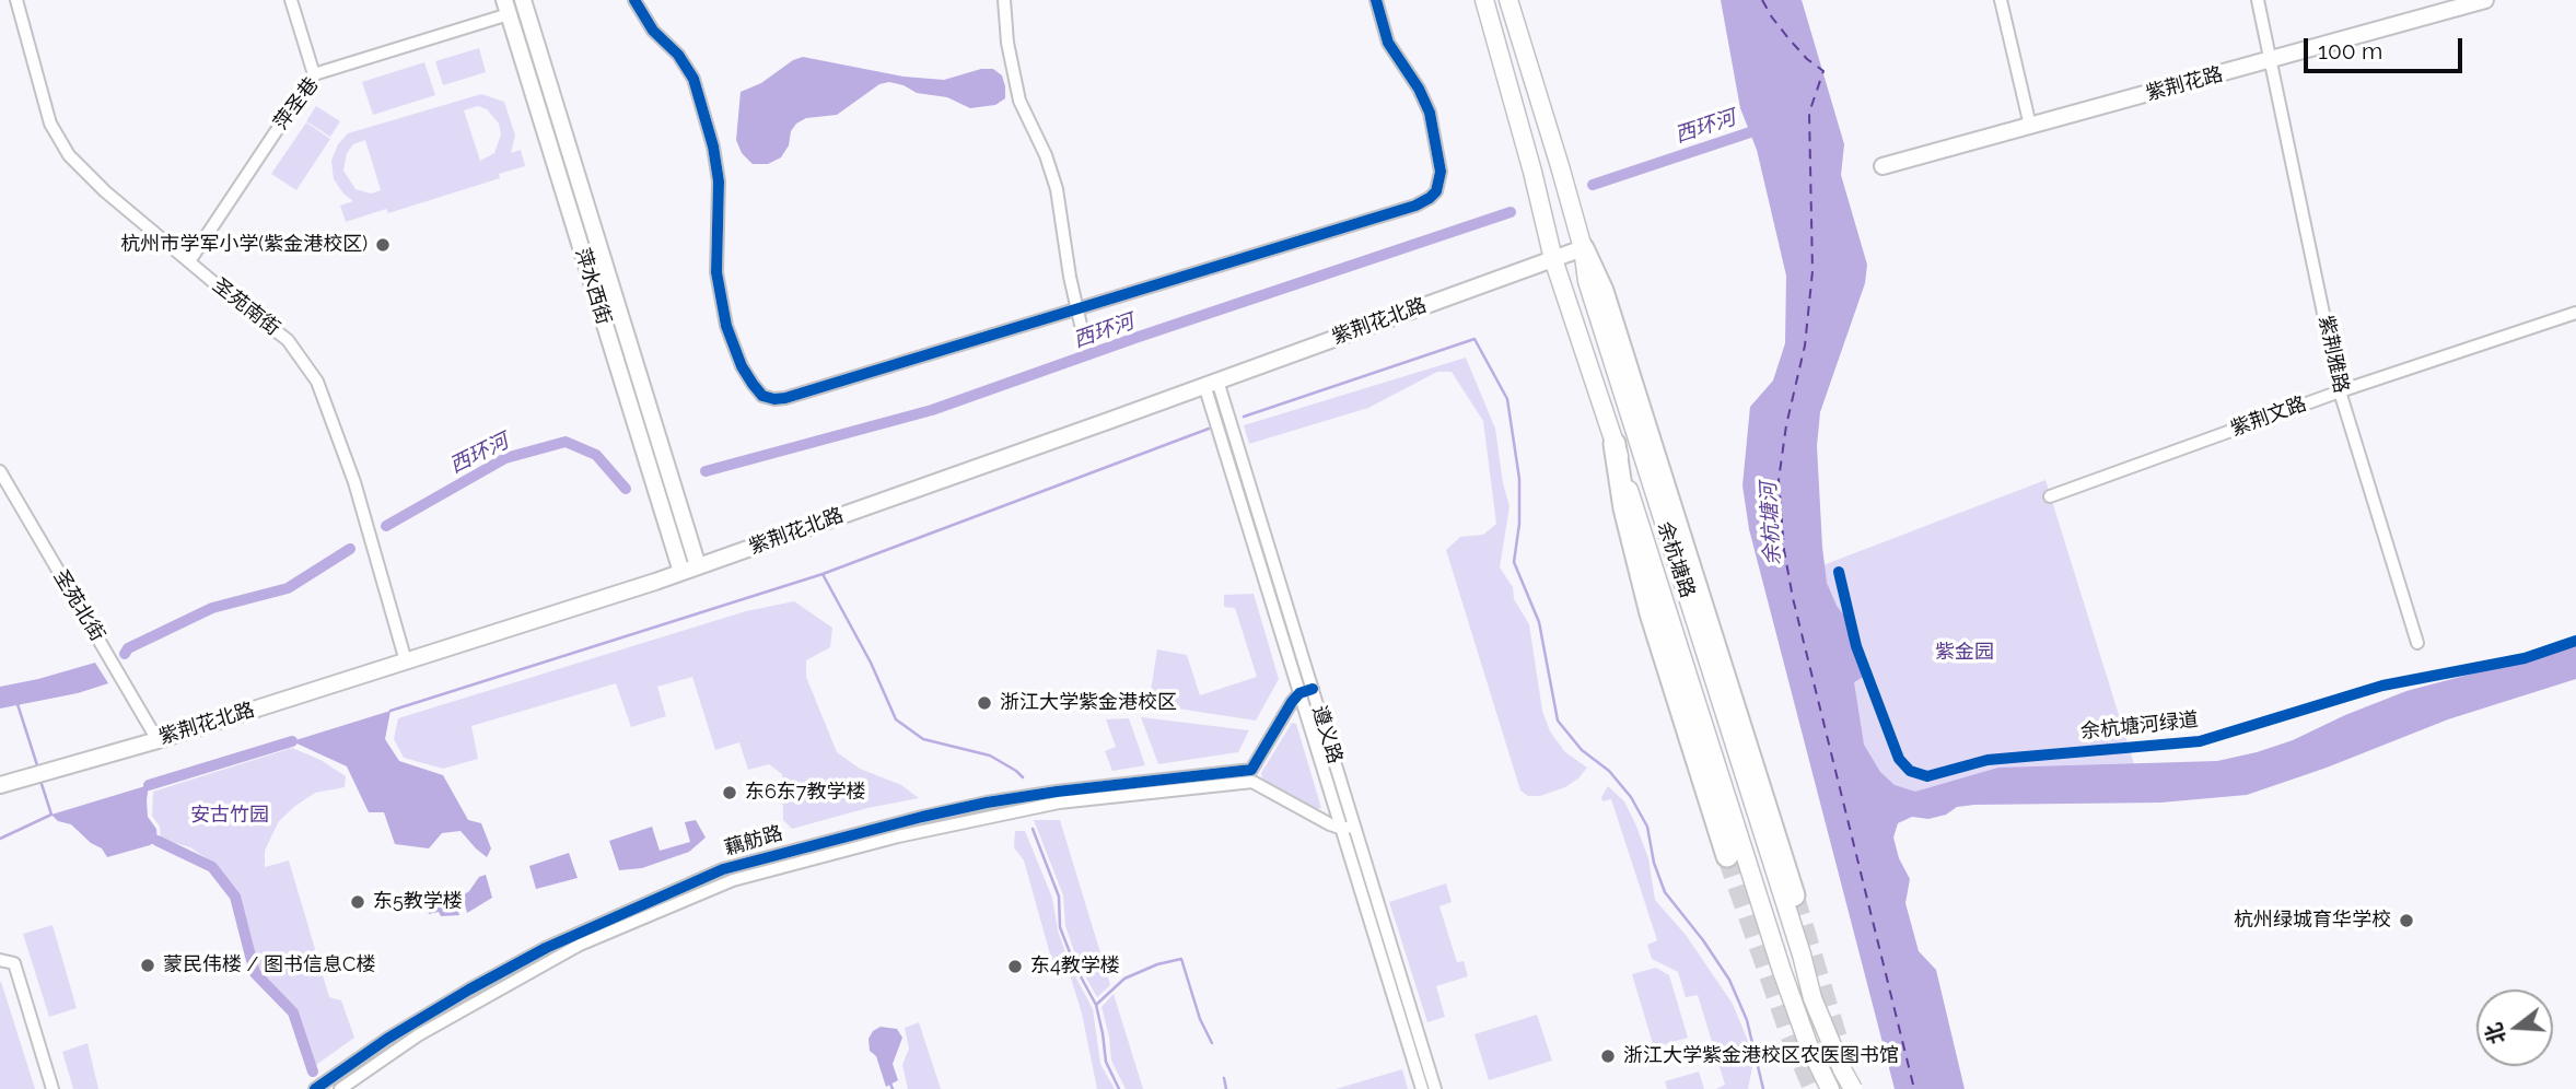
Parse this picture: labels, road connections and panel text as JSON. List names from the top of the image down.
{
  "streets": {
    "main road": [
      "紫荆花路",
      "萍水西街",
      "紫荆花北路",
      "余杭塘路"
    ],
    "street": [
      "萍圣巷",
      "圣苑南街",
      "紫荆雅路",
      "紫荆文路",
      "圣苑北街",
      "遵义路",
      "藕舫路"
    ],
    "cycle path": ["余杭塘河绿道"]
  },
  "crossings": [
    ["紫荆花路", "紫荆雅路"],
    ["萍圣巷", "萍水西街"],
    ["萍圣巷", "圣苑南街"],
    ["萍水西街", "紫荆花北路"],
    ["圣苑南街", "紫荆花北路"],
    ["紫荆花北路", "余杭塘路"],
    ["紫荆花北路", "圣苑北街"],
    ["紫荆花北路", "遵义路"],
    ["紫荆雅路", "紫荆文路"]
  ],
  "water": ["西环河", "余杭塘河"],
  "parks": ["紫金园", "安古竹园"],
  "places": [
    "杭州市学军小学(紫金港校区)",
    "浙江大学紫金港校区",
    "东6东7教学楼",
    "东5教学楼",
    "杭州绿城育华学校",
    "蒙民伟楼 / 图书信息C楼",
    "东4教学楼",
    "浙江大学紫金港校区农医图书馆"
  ],
  "scale_bar": "100 m",
  "north": "left"
}
